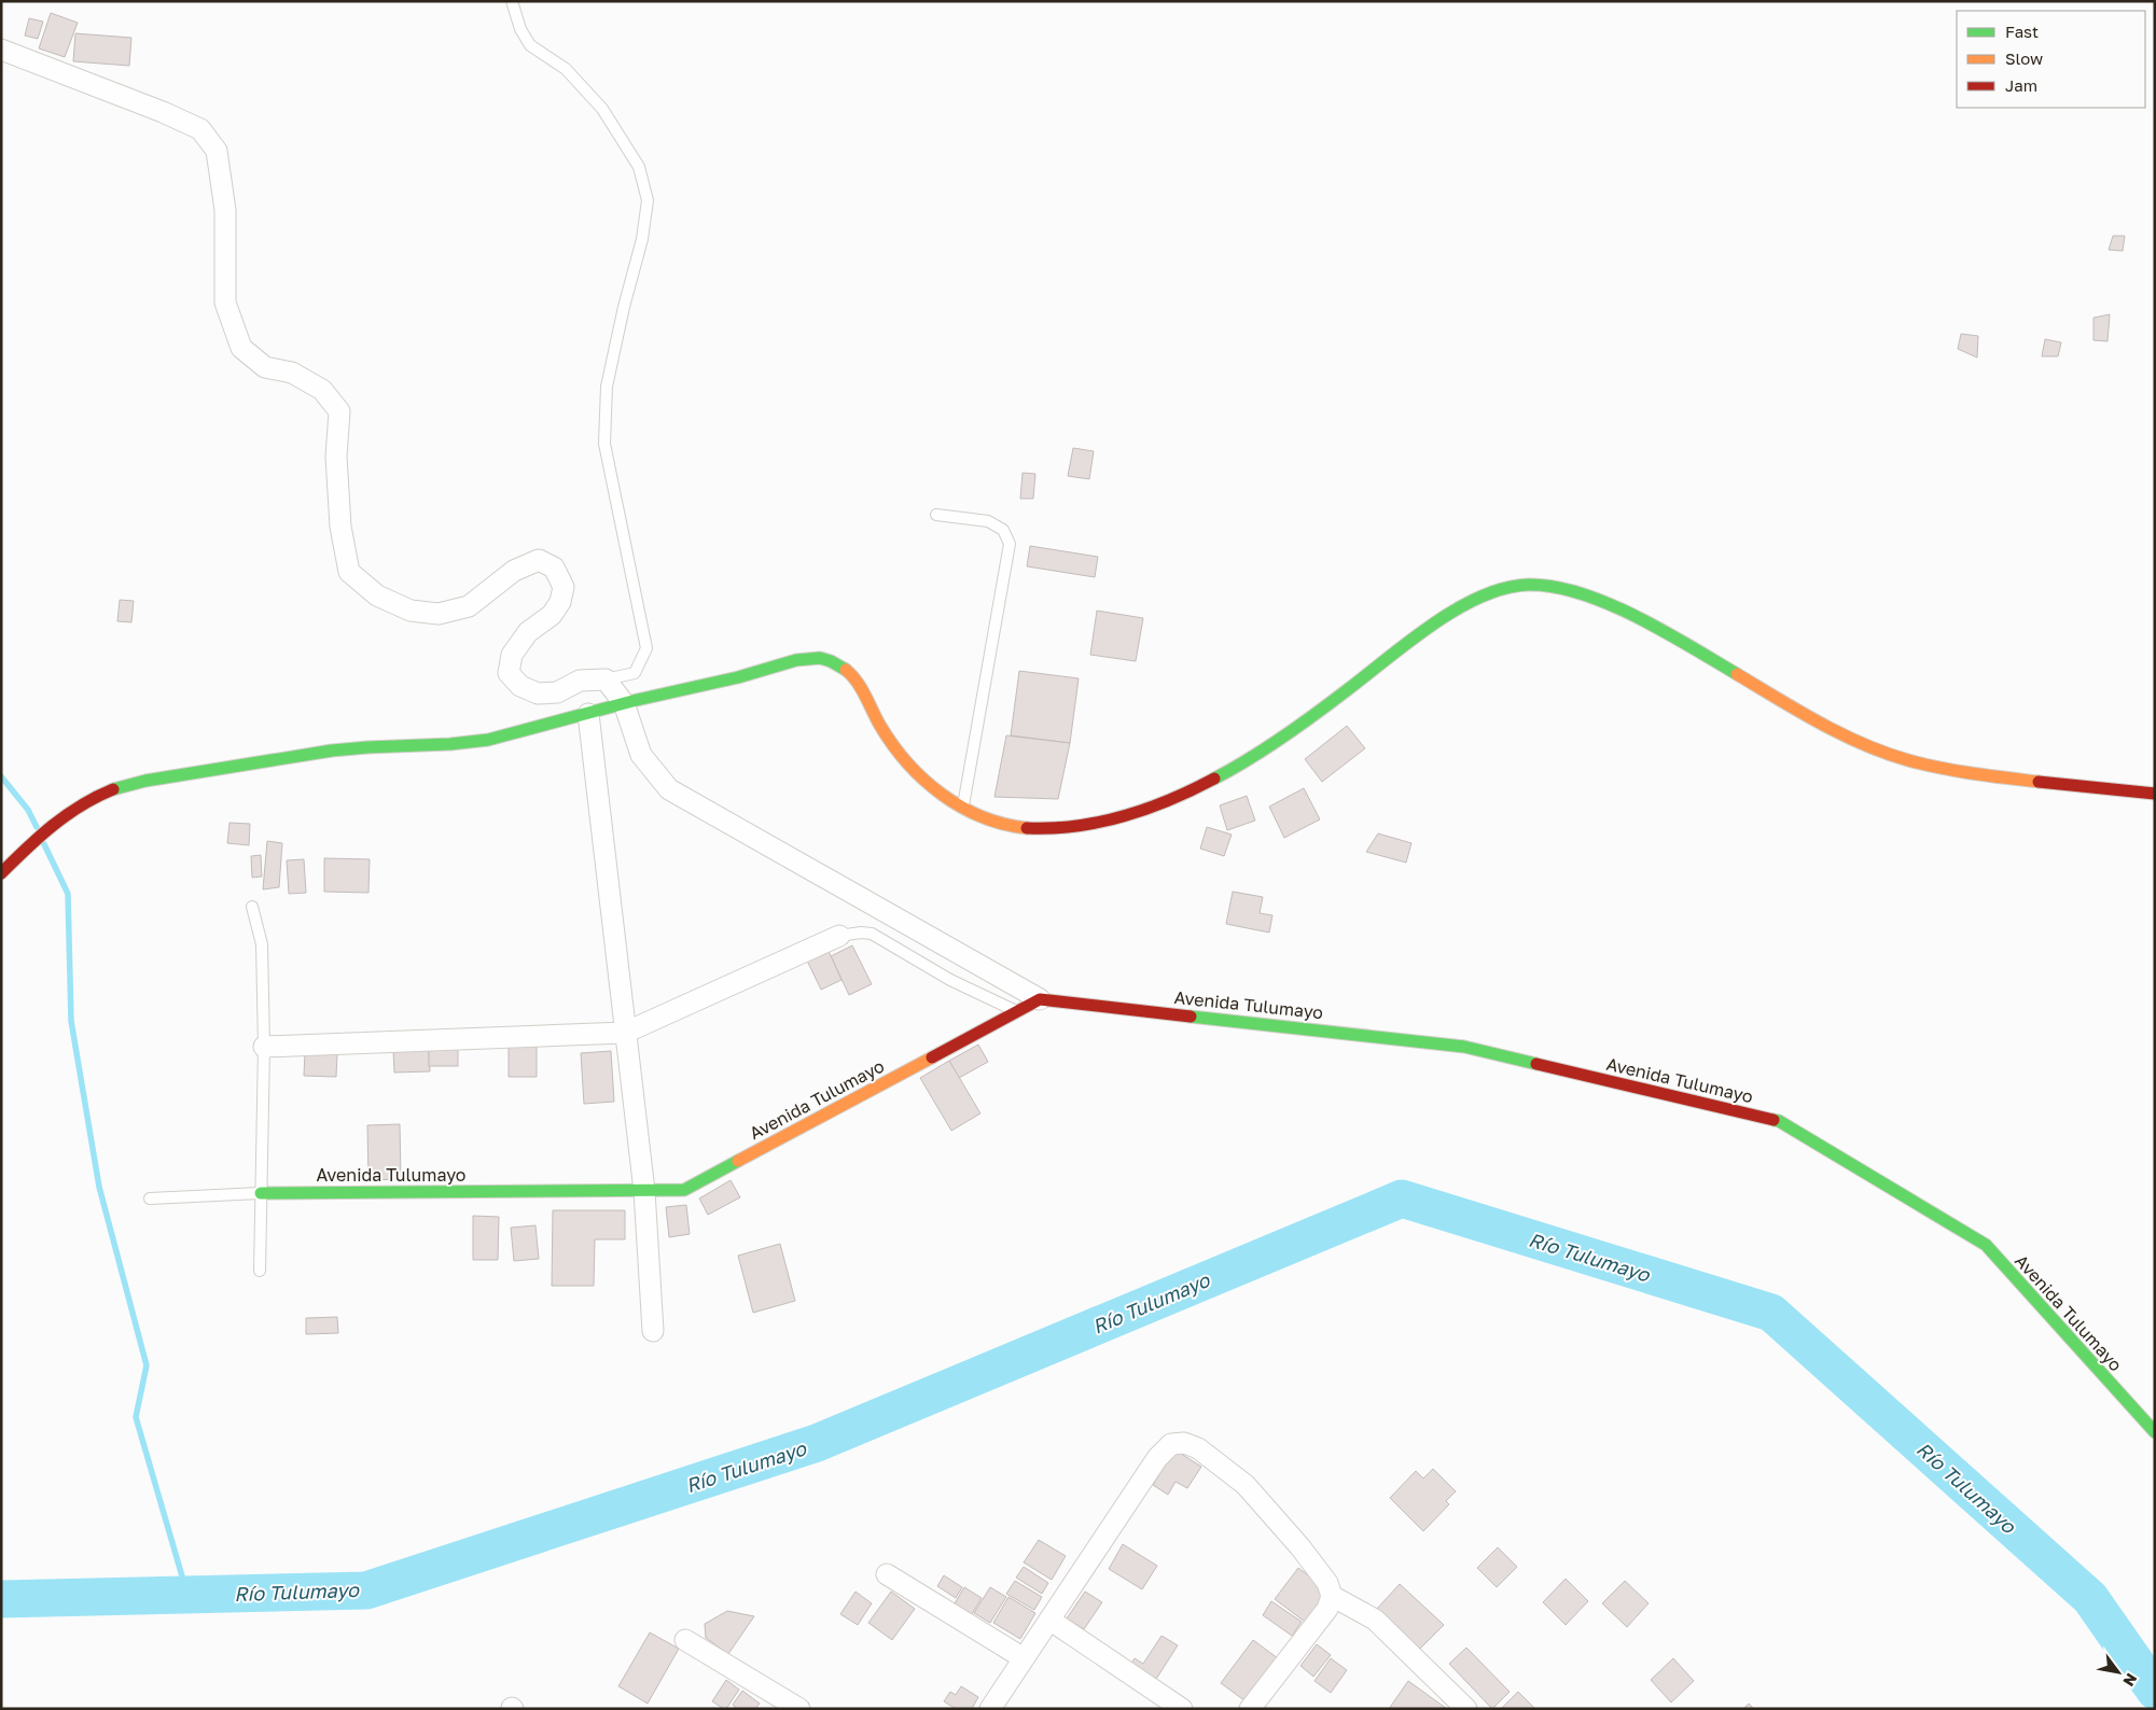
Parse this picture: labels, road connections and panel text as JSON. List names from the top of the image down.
{
  "streets": {
    "main road": ["Avenida Tulumayo"]
  },
  "water": ["Río Tulumayo"],
  "legend": ["Fast", "Slow", "Jam"],
  "north": "bottom right"
}
